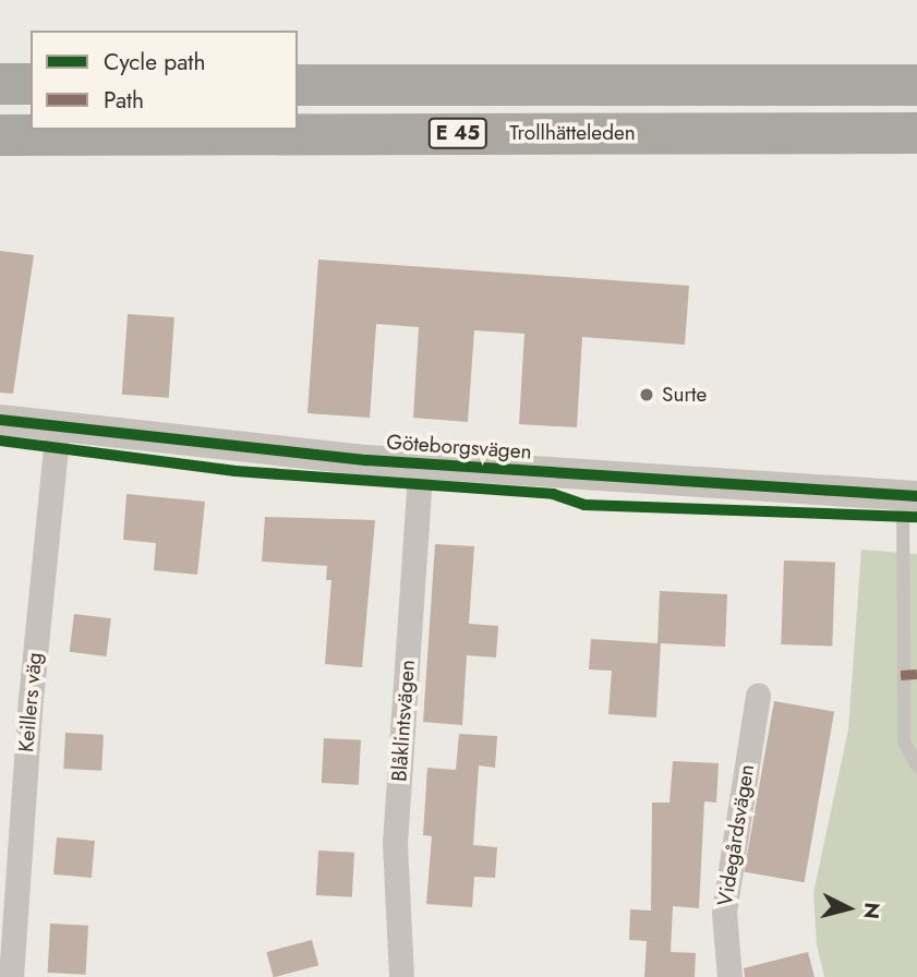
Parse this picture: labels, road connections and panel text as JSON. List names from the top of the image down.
{
  "streets": {
    "highway": ["E 45", "Trollhätteleden"],
    "street": [
      "Göteborgsvägen",
      "Keillers väg",
      "Blåklintsvägen",
      "Videgårdsvägen"
    ]
  },
  "crossings": [
    ["Göteborgsvägen", "Keillers väg"],
    ["Göteborgsvägen", "Blåklintsvägen"]
  ],
  "places": ["Surte"],
  "legend": ["Cycle path", "Path"],
  "north": "right"
}
